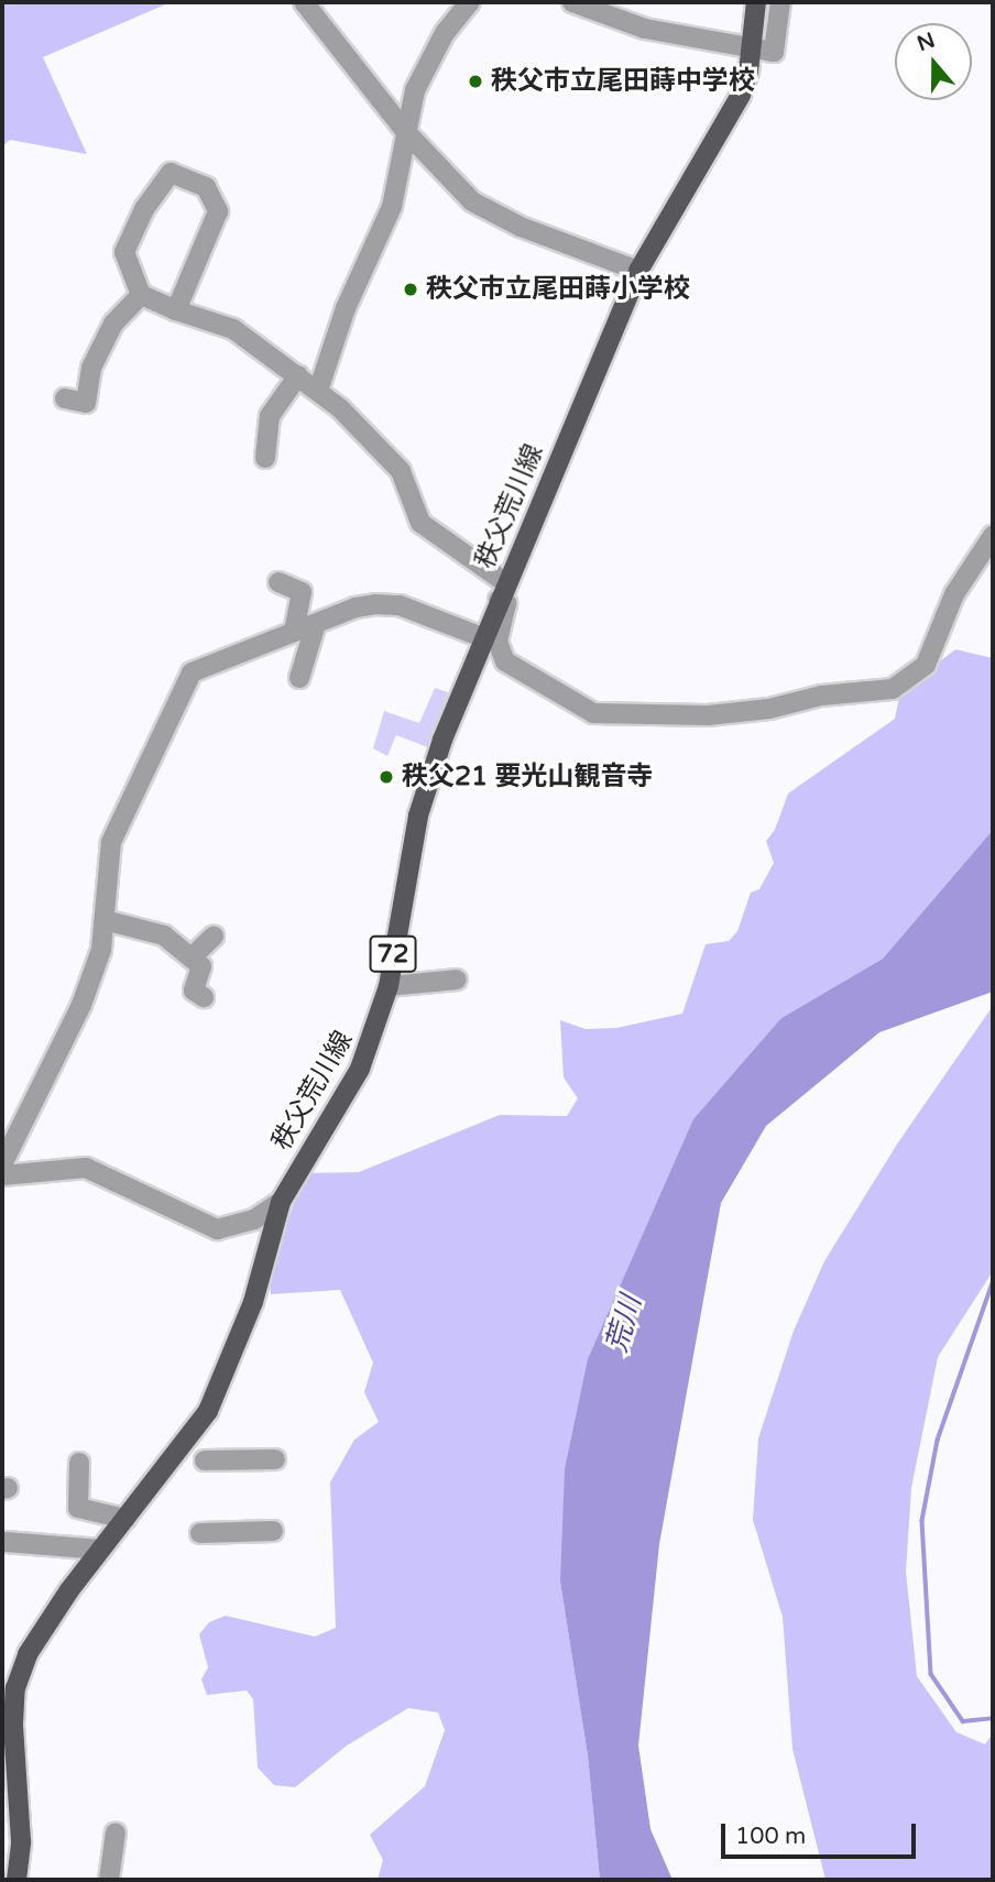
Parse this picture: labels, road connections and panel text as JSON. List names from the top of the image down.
{
  "streets": {
    "main road": ["秩父荒川線", "72"]
  },
  "water": ["荒川"],
  "places": ["秩父市立尾田蒔中学校", "秩父市立尾田蒔小学校", "秩父21 要光山観音寺"],
  "scale_bar": "100 m",
  "north": "top"
}
